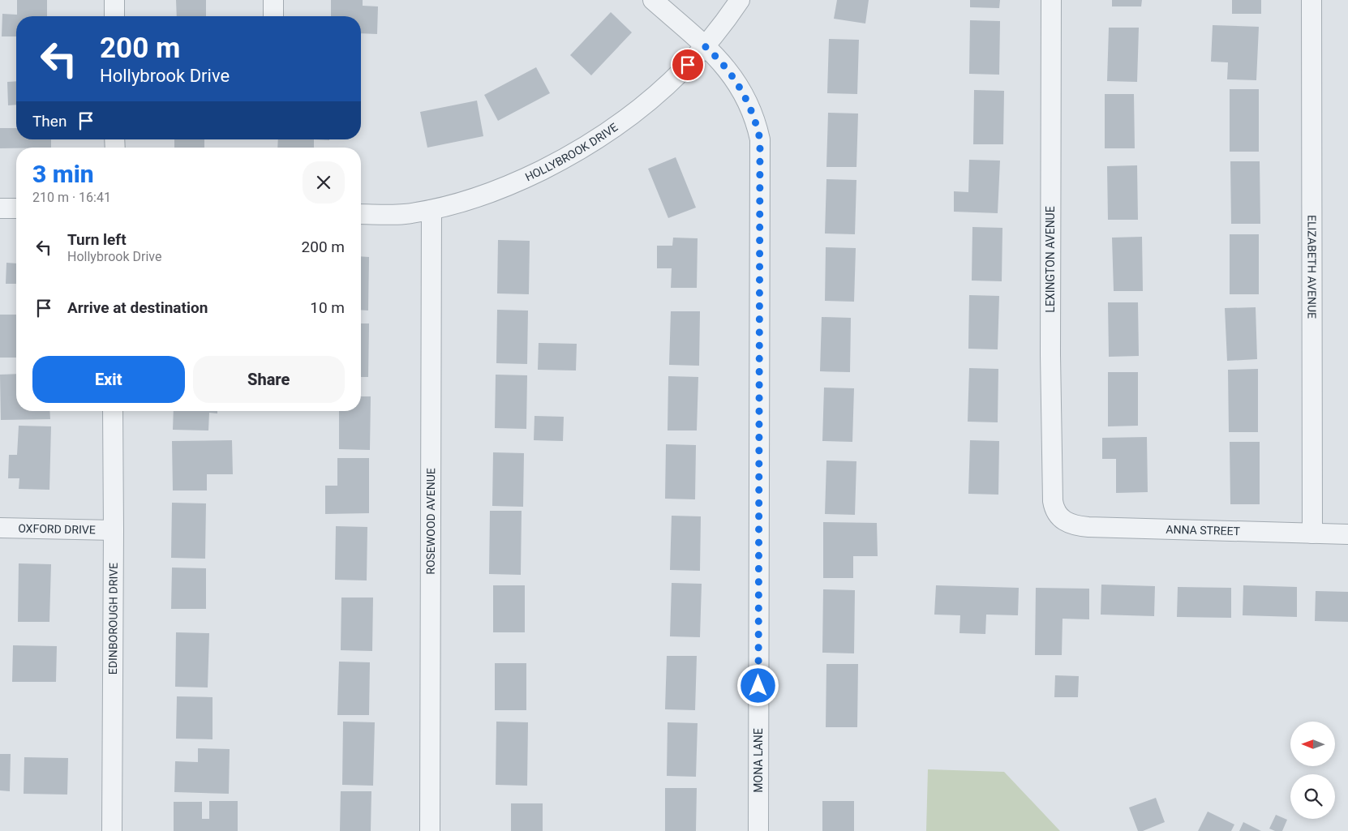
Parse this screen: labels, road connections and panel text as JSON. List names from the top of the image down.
{
  "streets": {
    "street": [
      "HOLLYBROOK DRIVE",
      "LEXINGTON AVENUE",
      "ELIZABETH AVENUE",
      "ROSEWOOD AVENUE",
      "OXFORD DRIVE",
      "ANNA STREET",
      "EDINBOROUGH DRIVE",
      "MONA LANE"
    ]
  },
  "crossings": [
    ["HOLLYBROOK DRIVE", "ROSEWOOD AVENUE"],
    ["HOLLYBROOK DRIVE", "MONA LANE"],
    ["LEXINGTON AVENUE", "ANNA STREET"],
    ["ELIZABETH AVENUE", "ANNA STREET"],
    ["OXFORD DRIVE", "EDINBOROUGH DRIVE"]
  ],
  "north": "left",
  "page": {
    "turn": ["200 m", "Hollybrook Drive"],
    "then": "Then",
    "heading": ["3 min", "210 m · 16:41"],
    "list": [
      {
        "name": "Turn left",
        "note": "Hollybrook Drive",
        "value": "200 m"
      },
      {
        "name": "Arrive at destination",
        "value": "10 m"
      }
    ],
    "buttons": ["Exit", "Share"]
  }
}
